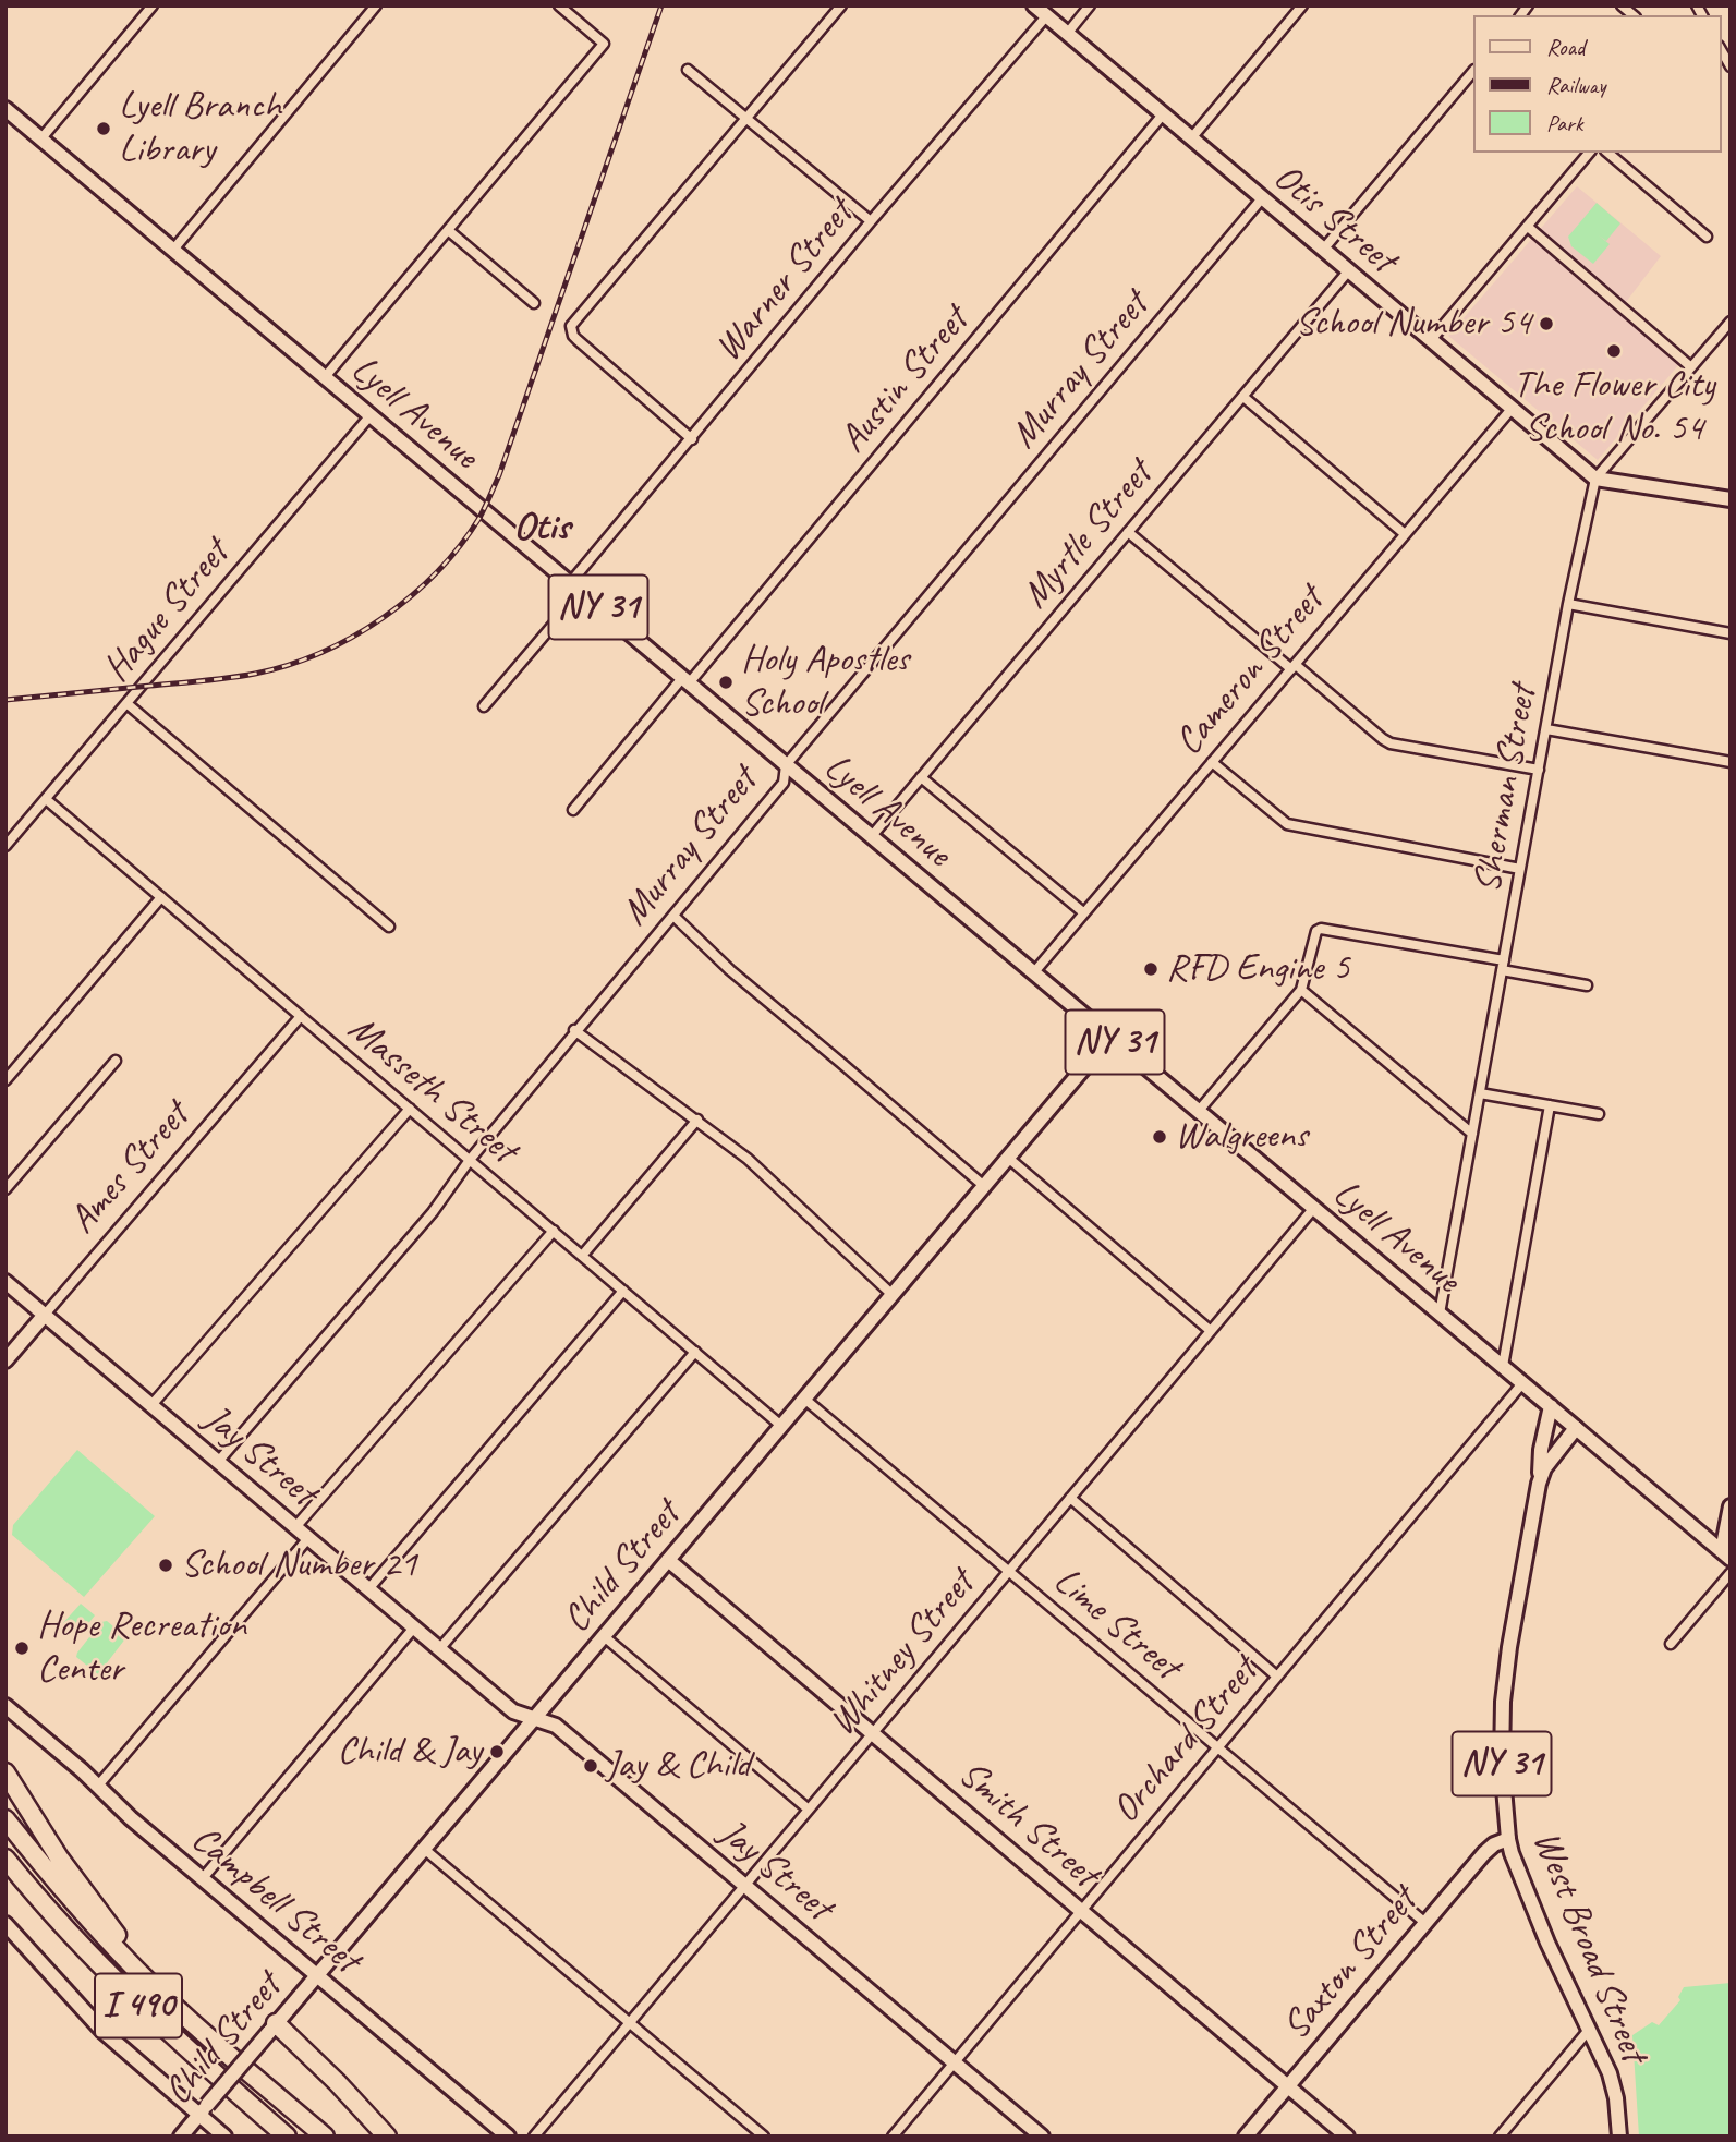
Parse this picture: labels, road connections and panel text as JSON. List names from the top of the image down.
{
  "streets": {
    "highway": ["I 490"],
    "street": [
      "Otis Street",
      "Warner Street",
      "Murray Street",
      "Austin Street",
      "Lyell Avenue",
      "Myrtle Street",
      "NY 31",
      "Hague Street",
      "Cameron Street",
      "Sherman Street",
      "Masseth Street",
      "Ames Street",
      "Jay Street",
      "Child Street",
      "Lime Street",
      "Whitney Street",
      "Orchard Street",
      "Smith Street",
      "Campbell Street",
      "West Broad Street",
      "Saxton Street"
    ]
  },
  "crossings": [
    ["Otis Street", "Warner Street"],
    ["Otis Street", "Murray Street"],
    ["Otis Street", "Austin Street"],
    ["Otis Street", "Myrtle Street"],
    ["Otis Street", "Cameron Street"],
    ["Otis Street", "Sherman Street"],
    ["Warner Street", "Lyell Avenue"],
    ["Murray Street", "Lyell Avenue"],
    ["Murray Street", "Masseth Street"],
    ["Murray Street", "Jay Street"],
    ["Austin Street", "Lyell Avenue"],
    ["Lyell Avenue", "Myrtle Street"],
    ["Lyell Avenue", "NY 31"],
    ["Lyell Avenue", "Hague Street"],
    ["Lyell Avenue", "Cameron Street"],
    ["Lyell Avenue", "Sherman Street"],
    ["Lyell Avenue", "Child Street"],
    ["Lyell Avenue", "Whitney Street"],
    ["Lyell Avenue", "Orchard Street"],
    ["Lyell Avenue", "West Broad Street"],
    ["NY 31", "West Broad Street"],
    ["Hague Street", "Masseth Street"],
    ["Masseth Street", "Ames Street"],
    ["Masseth Street", "Child Street"],
    ["Ames Street", "Jay Street"],
    ["Jay Street", "Child Street"],
    ["Jay Street", "Whitney Street"],
    ["Jay Street", "Orchard Street"],
    ["Child Street", "Lime Street"],
    ["Child Street", "Smith Street"],
    ["Child Street", "Campbell Street"],
    ["Lime Street", "Whitney Street"],
    ["Lime Street", "Orchard Street"],
    ["Lime Street", "Saxton Street"],
    ["Whitney Street", "Smith Street"],
    ["Orchard Street", "Smith Street"],
    ["Smith Street", "Saxton Street"],
    ["West Broad Street", "Saxton Street"]
  ],
  "districts": ["Otis"],
  "places": [
    "Lyell Branch Library",
    "School Number 54",
    "The Flower City School No. 54",
    "Holy Apostles School",
    "RFD Engine 5",
    "Walgreens",
    "School Number 21",
    "Hope Recreation Center",
    "Child & Jay",
    "Jay & Child"
  ],
  "legend": ["Road", "Railway", "Park"]
}
